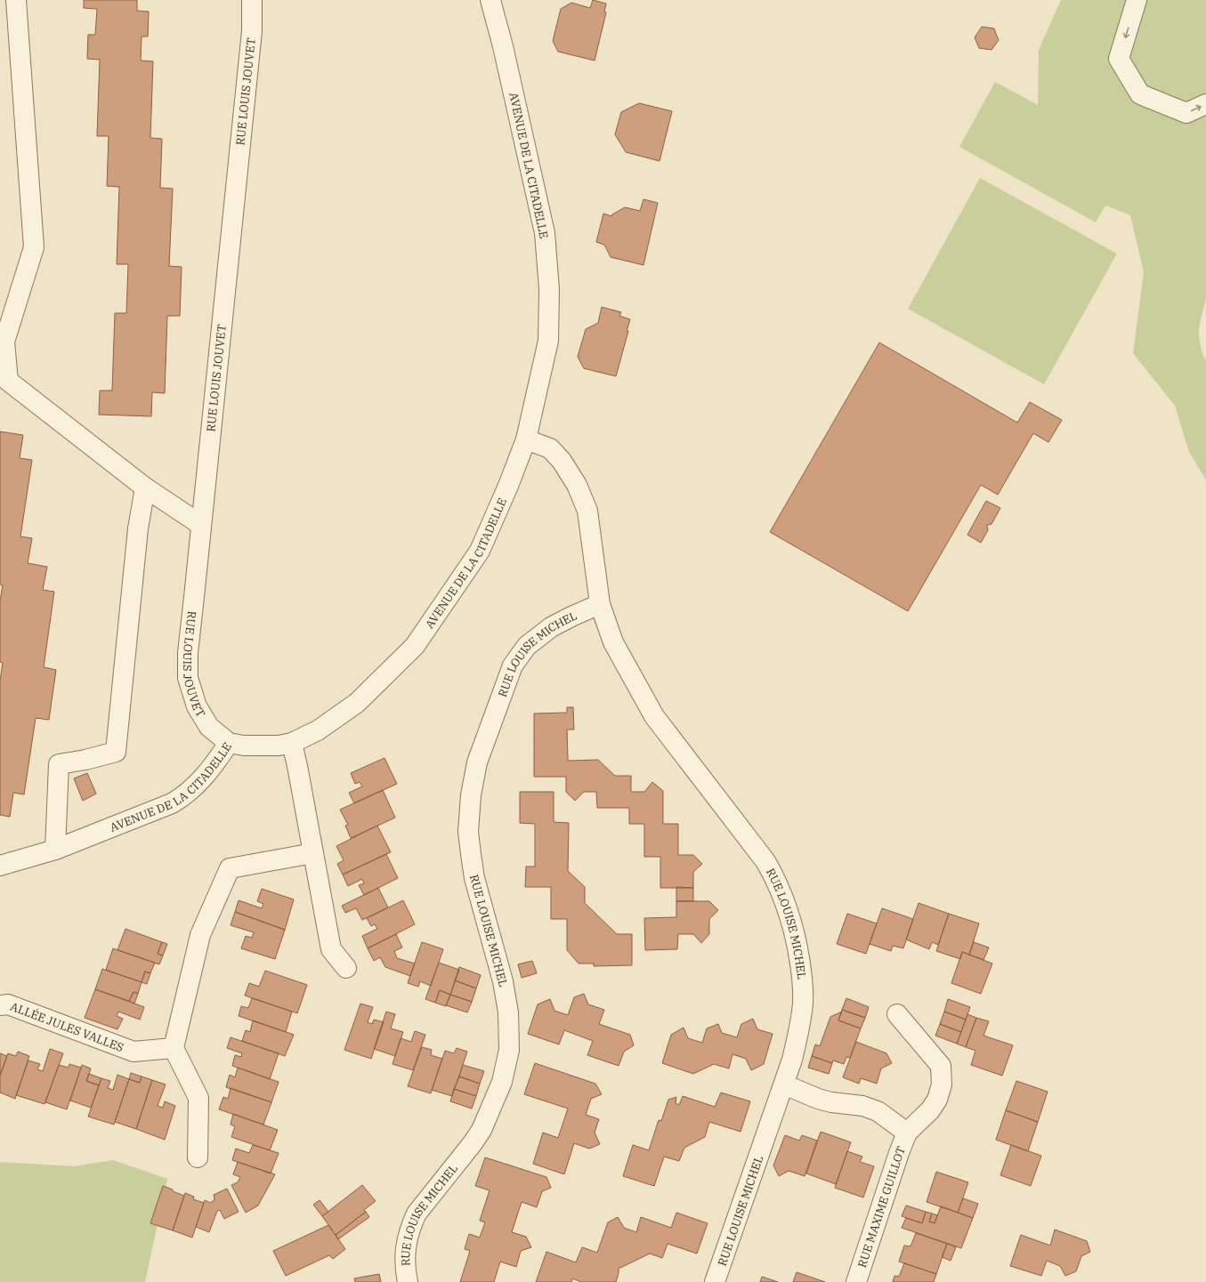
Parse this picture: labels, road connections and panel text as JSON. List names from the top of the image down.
{
  "streets": {
    "street": [
      "RUE LOUIS JOUVET",
      "AVENUE DE LA CITADELLE",
      "RUE LOUISE MICHEL",
      "ALLÉE JULES VALLES",
      "RUE MAXIME GUILLOT"
    ]
  },
  "crossings": [
    ["RUE LOUIS JOUVET", "AVENUE DE LA CITADELLE"],
    ["AVENUE DE LA CITADELLE", "RUE LOUISE MICHEL"]
  ]
}
